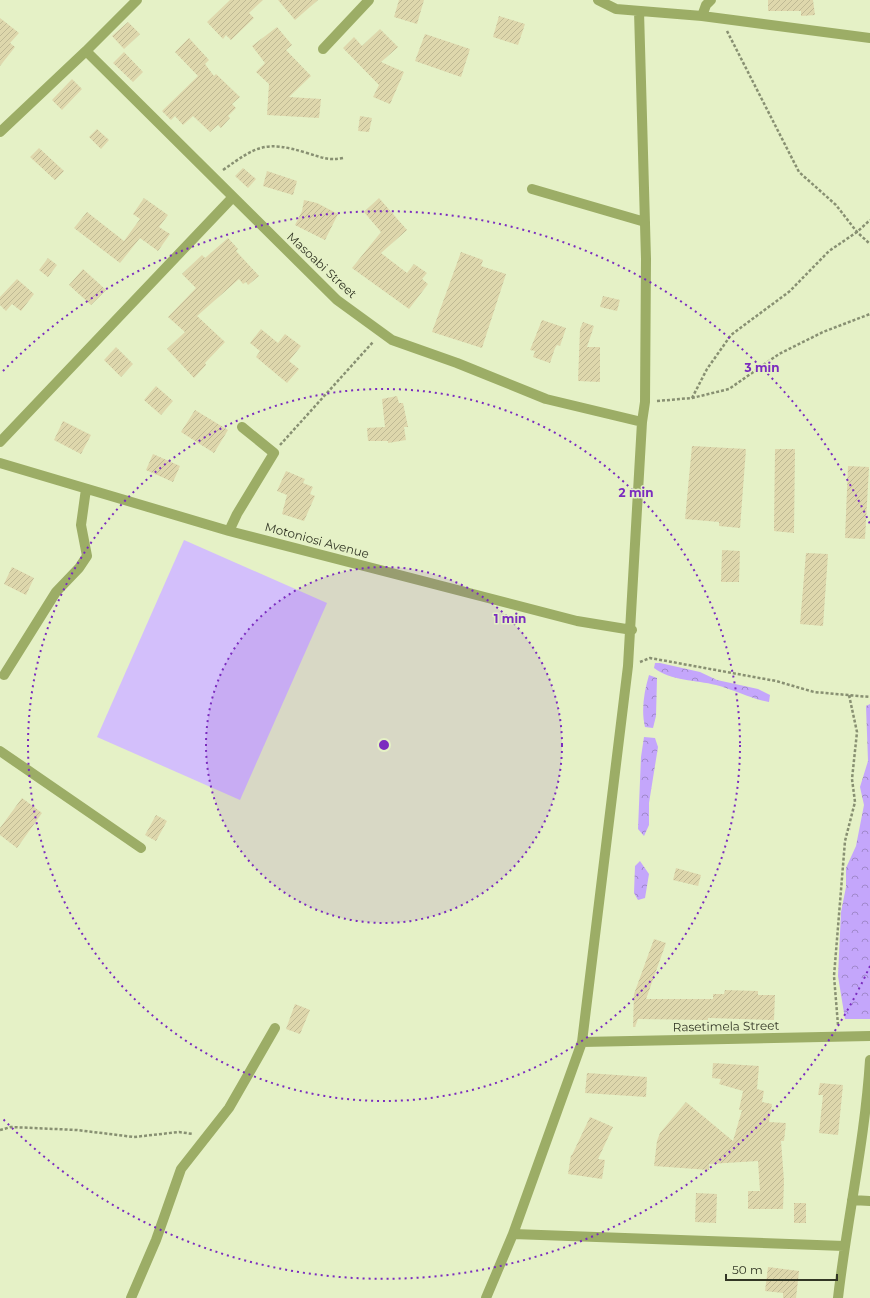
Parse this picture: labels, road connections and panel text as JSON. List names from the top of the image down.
{
  "streets": {
    "street": ["Masoabi Street", "Motoniosi Avenue", "Rasetimela Street"]
  },
  "scale_bar": "50 m",
  "rings": ["3 min", "2 min", "1 min"]
}
